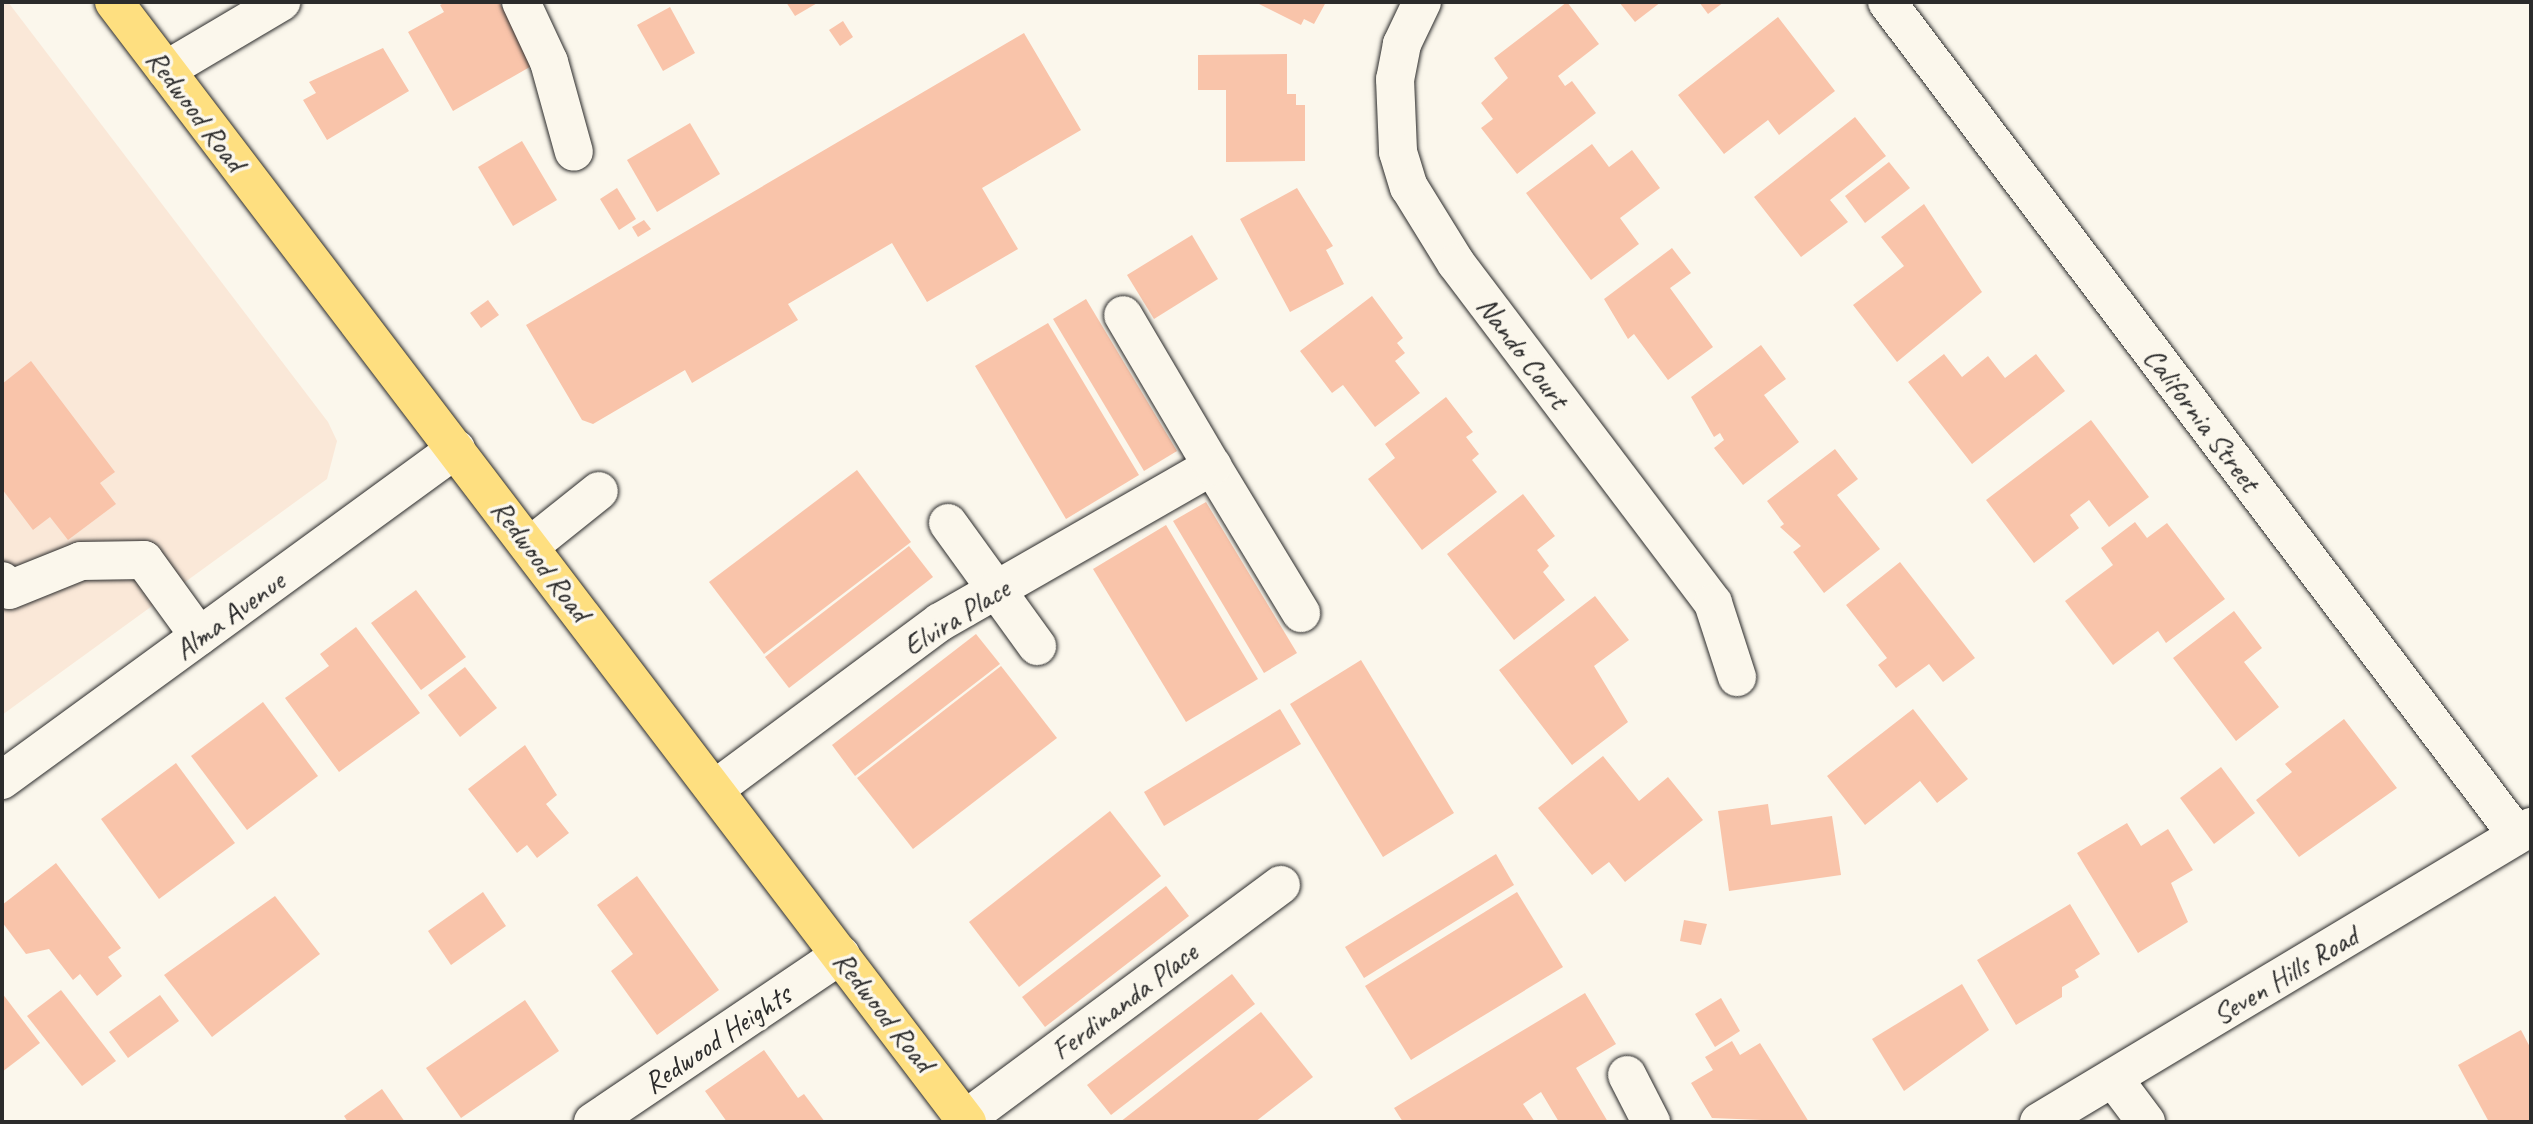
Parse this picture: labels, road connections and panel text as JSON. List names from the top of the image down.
{
  "streets": {
    "main road": ["Redwood Road"],
    "street": [
      "Nando Court",
      "California Street",
      "Alma Avenue",
      "Elvira Place",
      "Seven Hills Road",
      "Ferdinanda Place",
      "Redwood Heights"
    ]
  },
  "crossings": [
    ["Redwood Road", "Alma Avenue"],
    ["Redwood Road", "Elvira Place"],
    ["Redwood Road", "Ferdinanda Place"],
    ["Redwood Road", "Redwood Heights"],
    ["California Street", "Seven Hills Road"]
  ]
}
